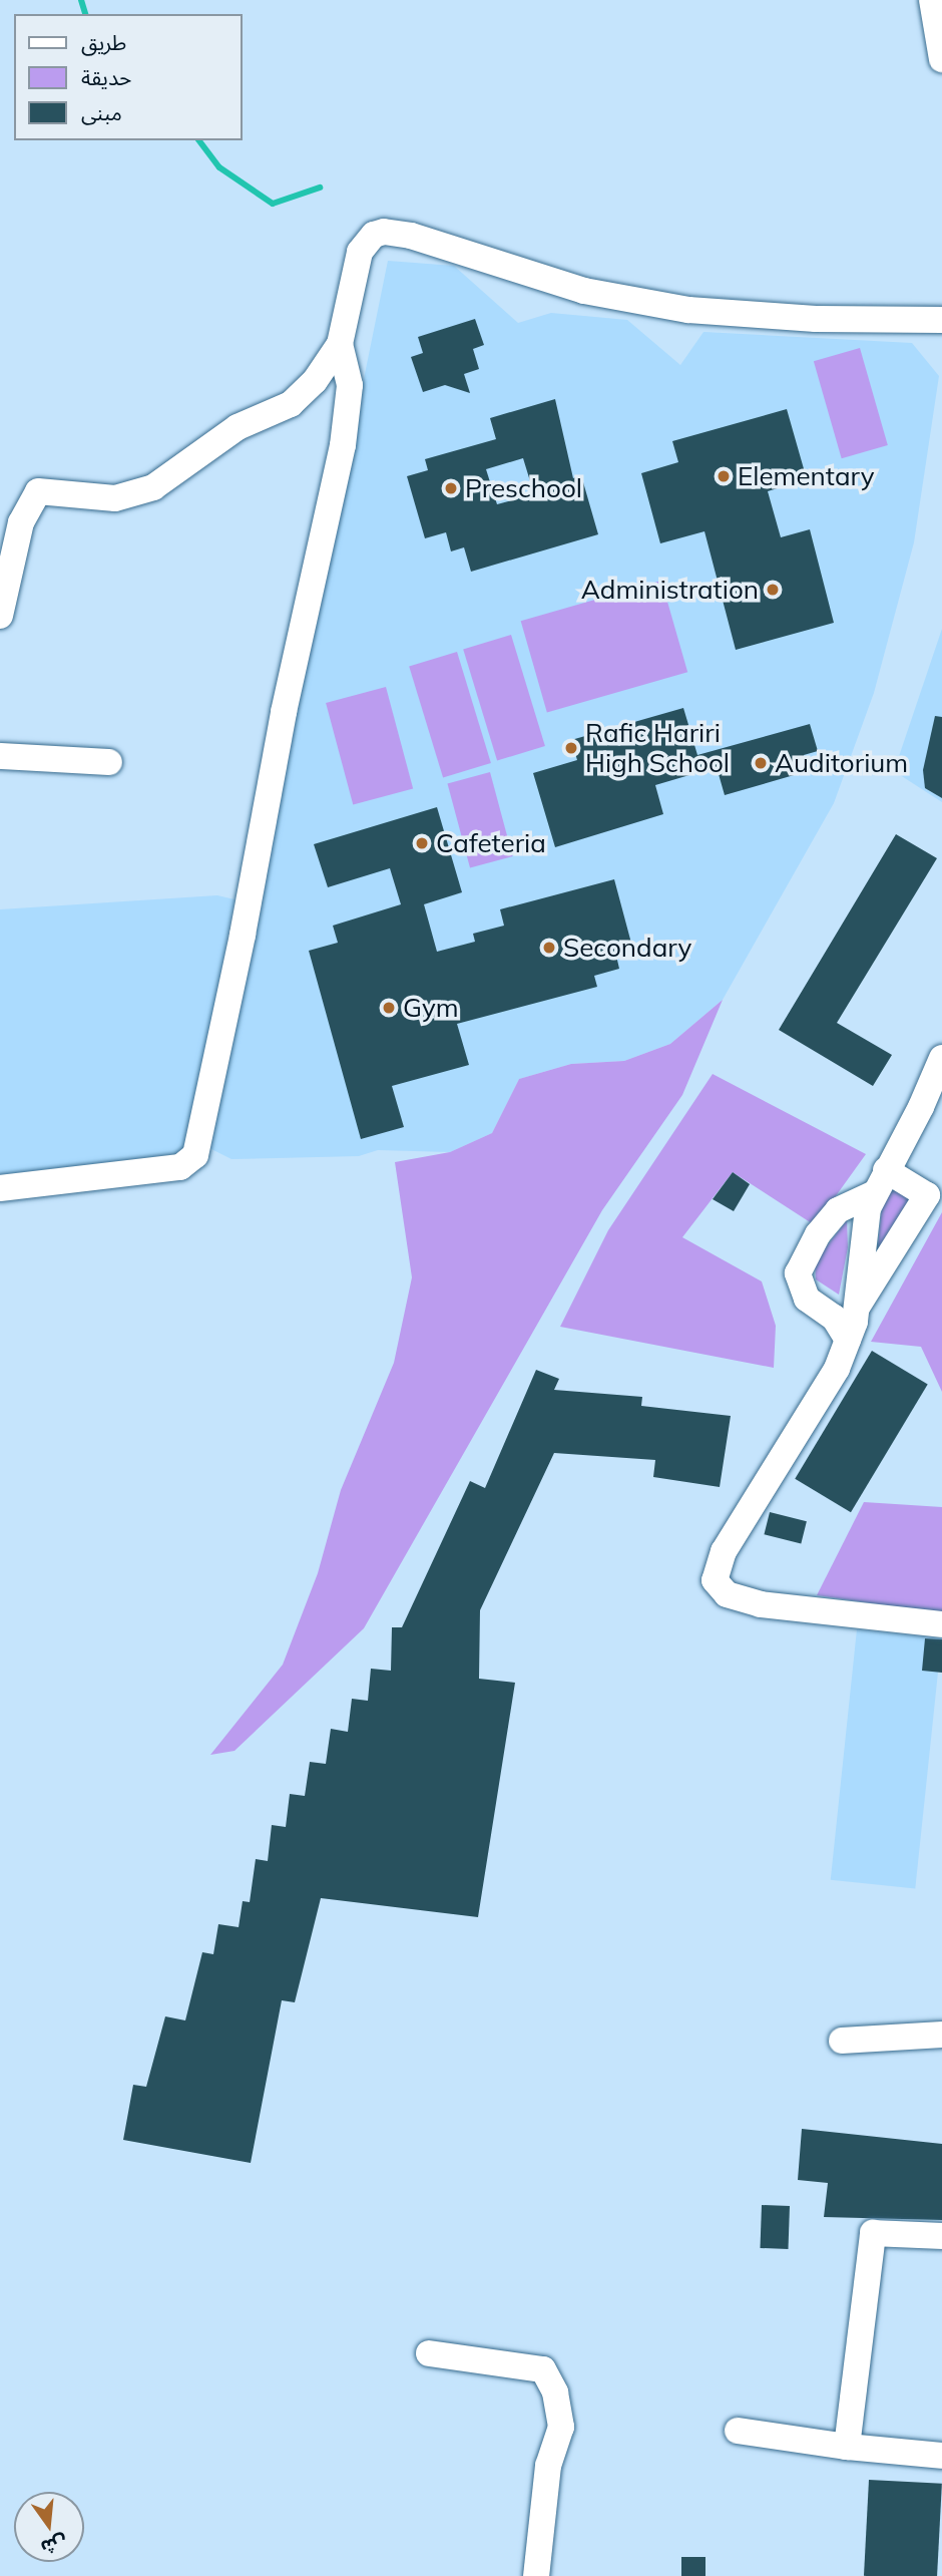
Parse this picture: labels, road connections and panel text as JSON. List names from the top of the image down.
{
  "places": [
    "Elementary",
    "Preschool",
    "Administration",
    "Rafic Hariri High School",
    "Auditorium",
    "Cafeteria",
    "Secondary",
    "Gym"
  ],
  "legend": ["طريق", "حديقة", "مبنى"],
  "north": "bottom"
}
